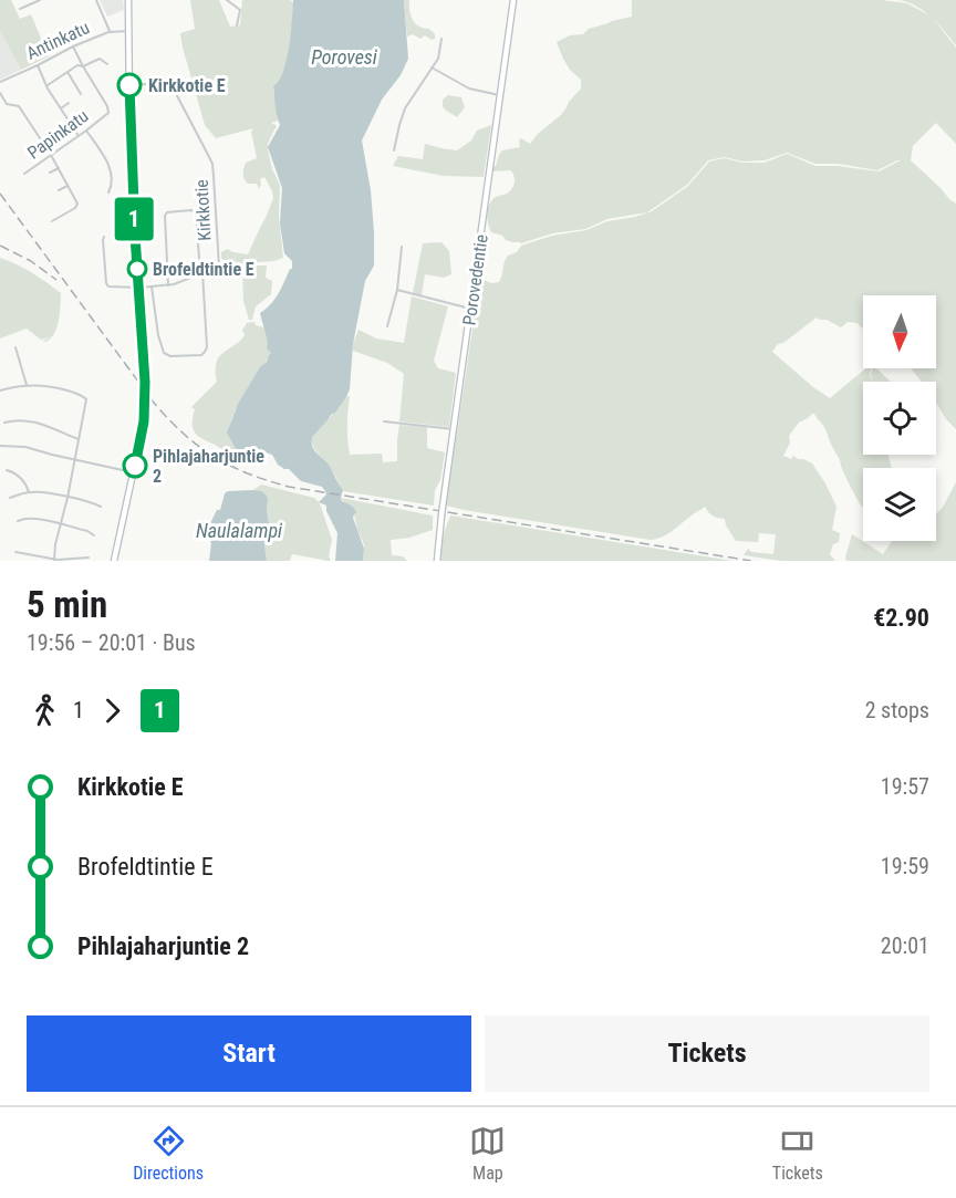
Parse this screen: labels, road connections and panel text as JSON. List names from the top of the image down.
{
  "streets": {
    "street": [
      "Antinkatu",
      "Papinkatu",
      "Kirkkotie",
      "Porovedentie"
    ]
  },
  "crossings": [
    ["Antinkatu", "Papinkatu"]
  ],
  "water": ["Porovesi", "Naulalampi"],
  "places": ["Kirkkotie E", "Brofeldtintie E", "Pihlajaharjuntie 2"],
  "lines": ["bus line 1"],
  "north": "bottom",
  "page": {
    "on_map": "1",
    "heading": ["5 min", "19:56 – 20:01 · Bus", "€2.90"],
    "legs": ["1", "1", "2 stops"],
    "list": [
      {
        "name": "Kirkkotie E",
        "value": "19:57"
      },
      {
        "name": "Brofeldtintie E",
        "value": "19:59"
      },
      {
        "name": "Pihlajaharjuntie 2",
        "value": "20:01"
      }
    ],
    "buttons": ["Start", "Tickets"],
    "tabs": ["Directions", "Map", "Tickets"]
  }
}
